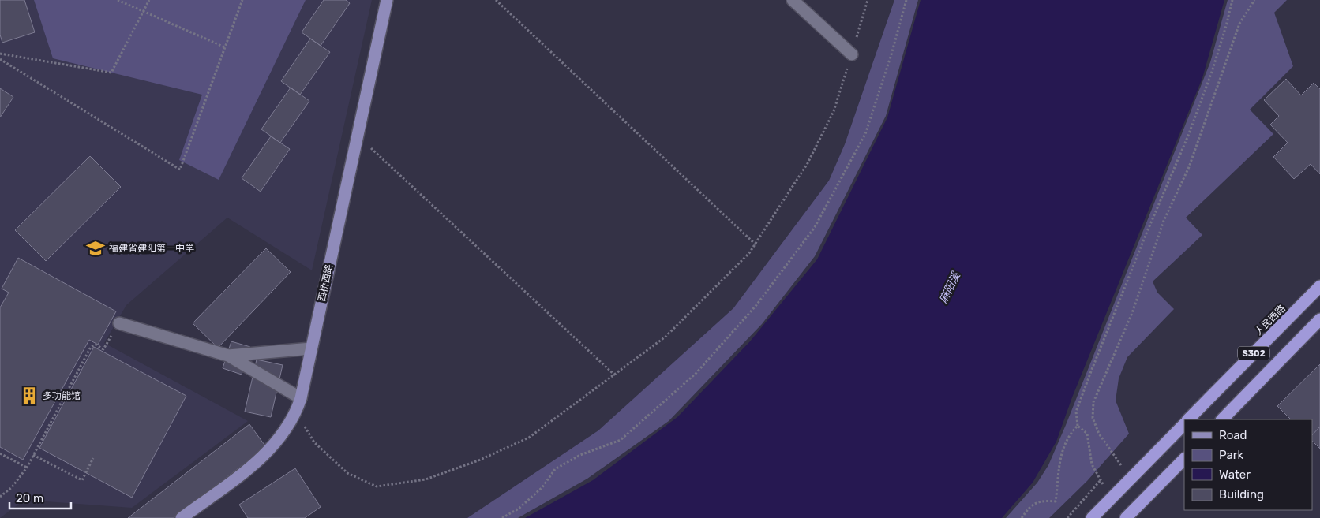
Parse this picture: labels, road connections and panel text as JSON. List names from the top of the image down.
{
  "streets": {
    "highway": ["人民西路", "S302"],
    "main road": ["西桥西路"]
  },
  "water": ["麻阳溪"],
  "places": {
    "school or university": ["福建省建阳第一中学"],
    "building": ["多功能馆"]
  },
  "legend": [
    "Road",
    "Park",
    "Water",
    "Building"
  ],
  "scale_bar": "20 m"
}
